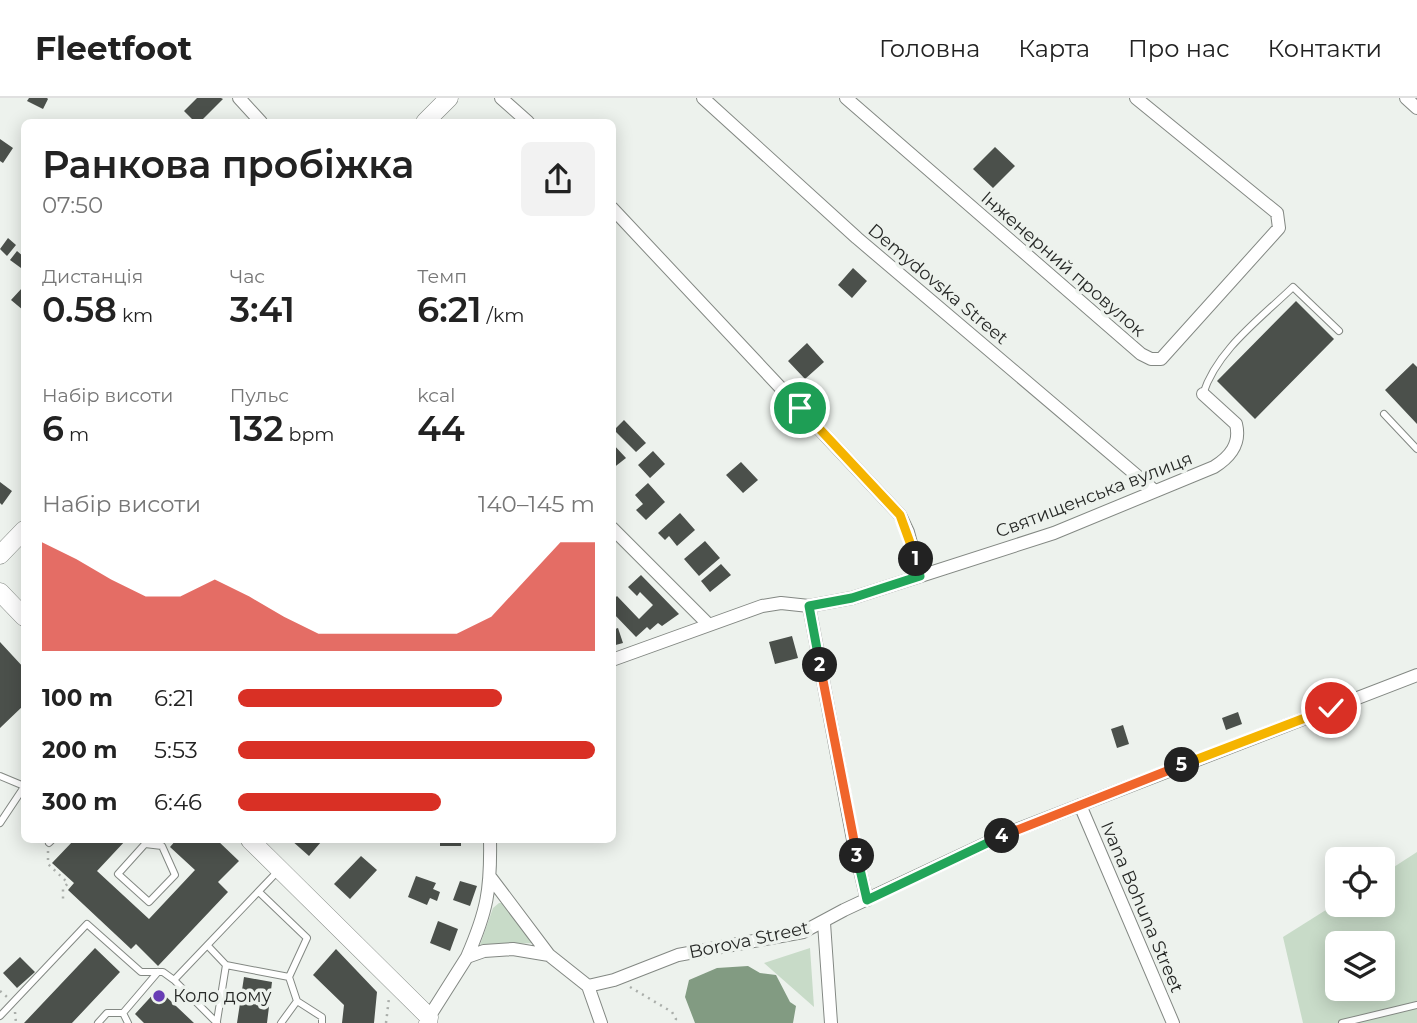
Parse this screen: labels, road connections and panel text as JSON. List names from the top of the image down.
{
  "streets": {
    "street": [
      "Інженерний провулок",
      "Demydovska Street",
      "Святищенська вулиця",
      "Ivana Bohuna Street",
      "Borova Street"
    ]
  },
  "crossings": [
    ["Demydovska Street", "Святищенська вулиця"],
    ["Ivana Bohuna Street", "Borova Street"]
  ],
  "places": ["Коло дому"],
  "page": {
    "header": "Fleetfoot",
    "nav": [
      "Головна",
      "Карта",
      "Про нас",
      "Контакти"
    ],
    "heading": ["Ранкова пробіжка", "07:50"],
    "stats": [
      ["Дистанція", "0.58 km"],
      ["Час", "3:41"],
      ["Темп", "6:21 /km"],
      ["Набір висоти", "6 m"],
      ["Пульс", "132 bpm"],
      ["kcal", "44"]
    ],
    "chart": ["Набір висоти", "140–145 m"],
    "pins": [
      "1",
      "2",
      "5",
      "4",
      "3"
    ],
    "list": [
      {
        "name": "100 m",
        "note": "6:21"
      },
      {
        "name": "200 m",
        "note": "5:53"
      },
      {
        "name": "300 m",
        "note": "6:46"
      }
    ]
  }
}
